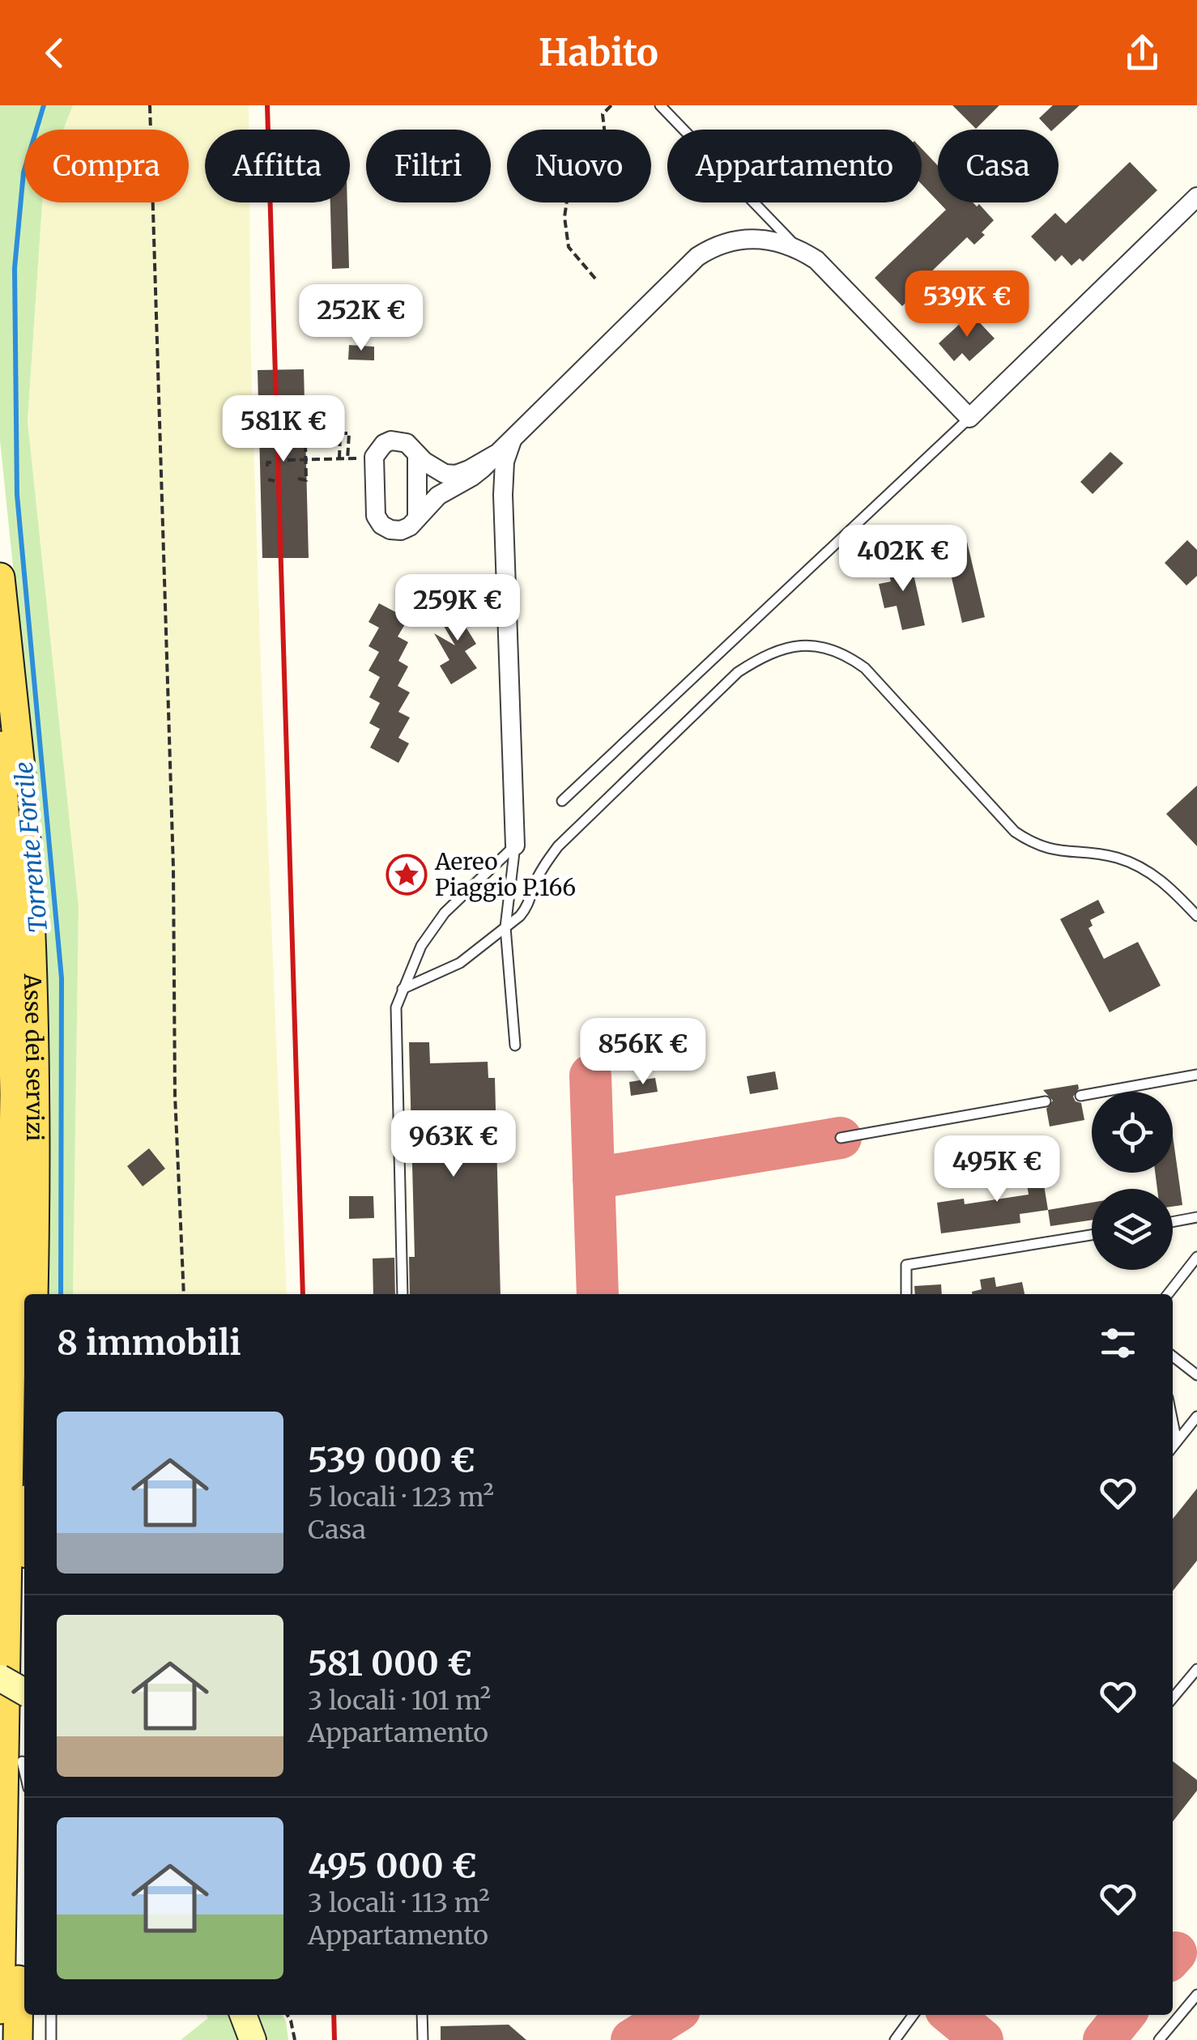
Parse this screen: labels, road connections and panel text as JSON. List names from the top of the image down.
{
  "streets": {
    "main road": ["Asse dei servizi"]
  },
  "water": ["Torrente Forcile"],
  "places": {
    "place": ["Aereo Piaggio P.166"]
  },
  "page": {
    "header": "Habito",
    "chip": [
      "Compra",
      "Affitta",
      "Filtri",
      "Nuovo",
      "Appartamento",
      "Casa"
    ],
    "price": [
      "539K €",
      "252K €",
      "581K €",
      "402K €",
      "259K €",
      "856K €",
      "963K €",
      "495K €"
    ],
    "heading": "8 immobili",
    "list": [
      {
        "name": "539 000 €",
        "note": "5 locali · 123 m² · Casa"
      },
      {
        "name": "581 000 €",
        "note": "3 locali · 101 m² · Appartamento"
      },
      {
        "name": "495 000 €",
        "note": "3 locali · 113 m² · Appartamento"
      }
    ]
  }
}
